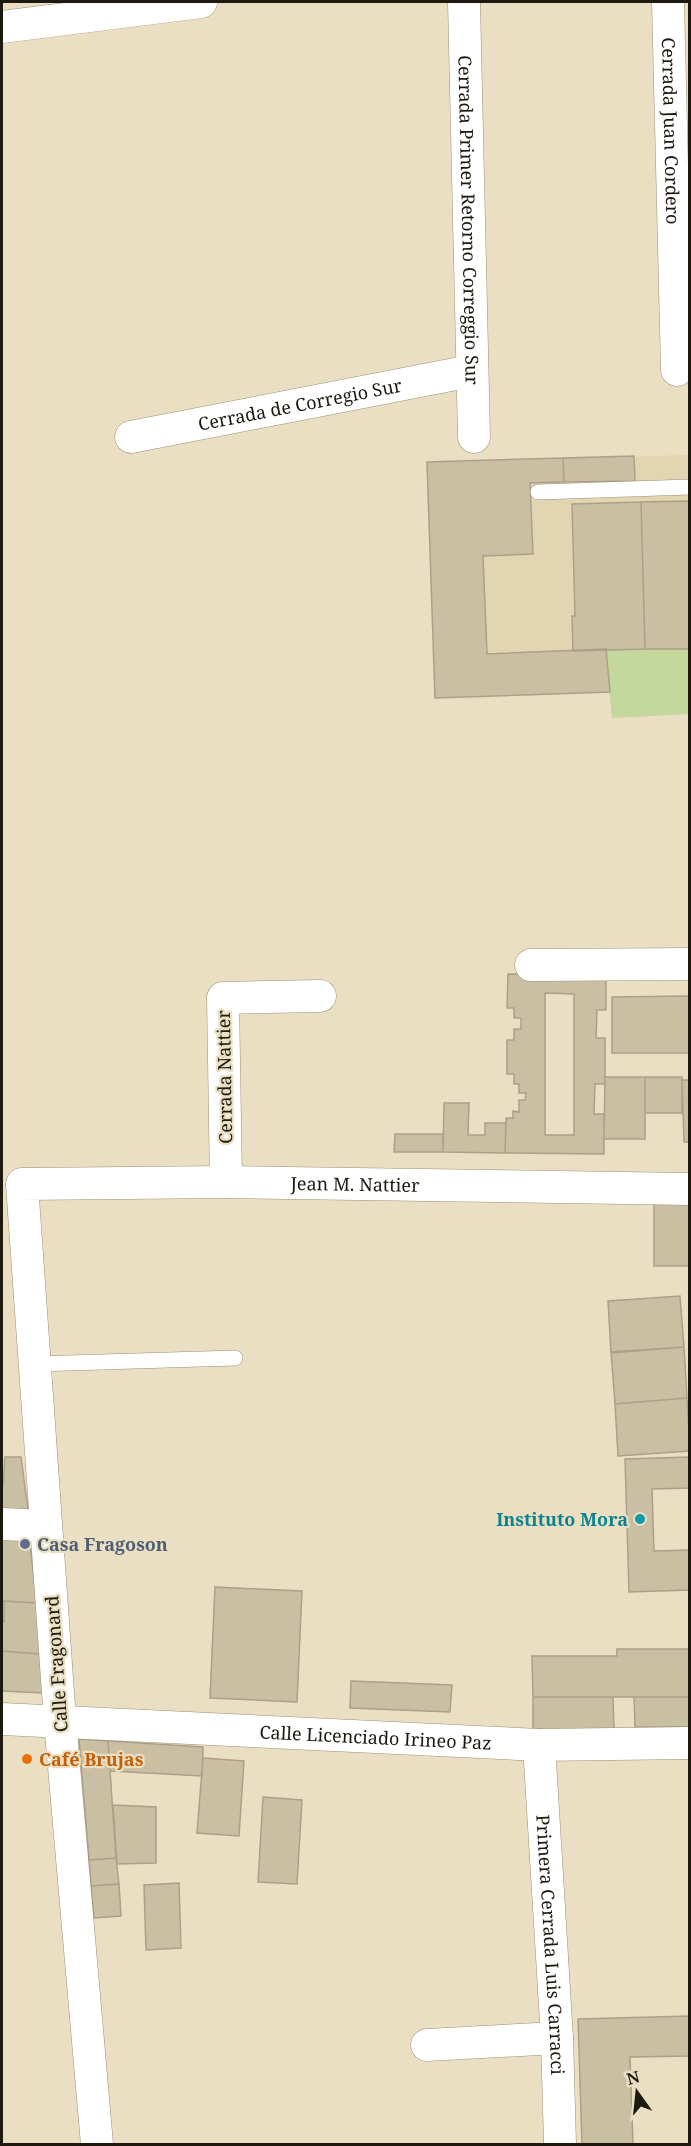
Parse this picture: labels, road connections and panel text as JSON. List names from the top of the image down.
{
  "streets": {
    "street": [
      "Cerrada Juan Cordero",
      "Cerrada Primer Retorno Correggio Sur",
      "Cerrada de Corregio Sur",
      "Cerrada Nattier",
      "Jean M. Nattier",
      "Calle Fragonard",
      "Calle Licenciado Irineo Paz",
      "Primera Cerrada Luis Carracci"
    ]
  },
  "crossings": [
    ["Cerrada Primer Retorno Correggio Sur", "Cerrada de Corregio Sur"],
    ["Cerrada Nattier", "Jean M. Nattier"],
    ["Jean M. Nattier", "Calle Fragonard"],
    ["Calle Fragonard", "Calle Licenciado Irineo Paz"],
    ["Calle Licenciado Irineo Paz", "Primera Cerrada Luis Carracci"]
  ],
  "places": ["Instituto Mora", "Casa Fragoson", "Café Brujas"],
  "north": "top"
}
